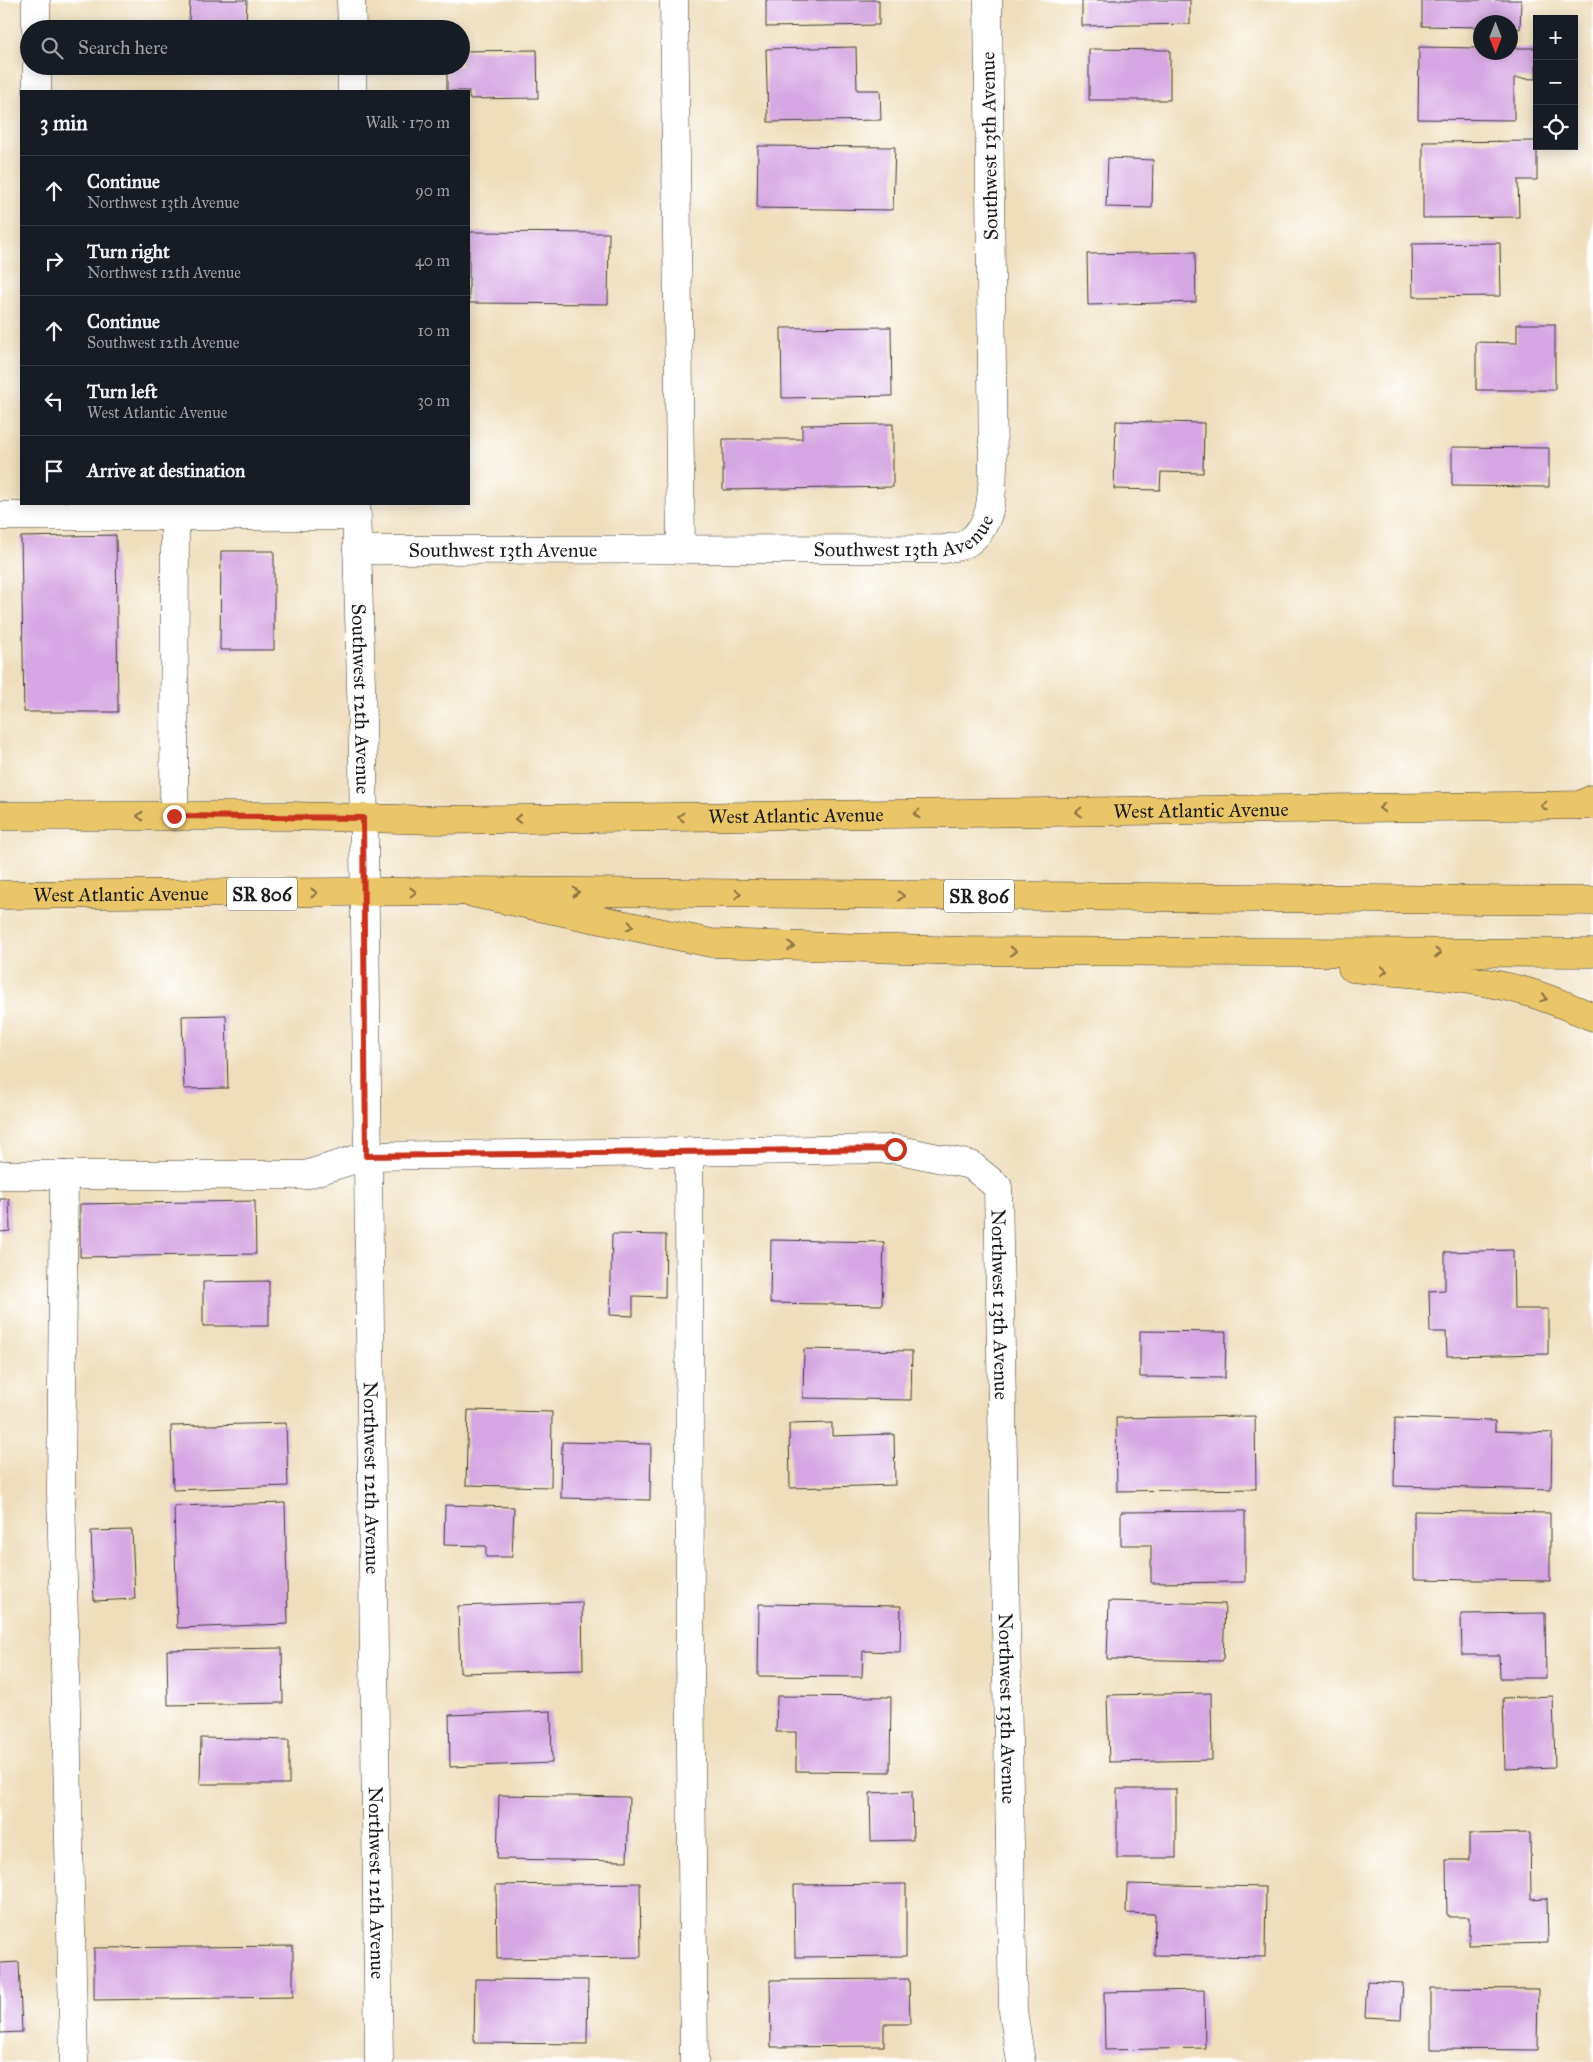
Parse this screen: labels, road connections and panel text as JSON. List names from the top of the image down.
{
  "streets": {
    "main road": ["West Atlantic Avenue", "SR 806"],
    "street": [
      "Southwest 13th Avenue",
      "Southwest 12th Avenue",
      "Northwest 13th Avenue",
      "Northwest 12th Avenue"
    ]
  },
  "crossings": [
    ["Southwest 13th Avenue", "Southwest 12th Avenue"],
    ["Southwest 12th Avenue", "West Atlantic Avenue"],
    ["Southwest 12th Avenue", "Northwest 12th Avenue"],
    ["West Atlantic Avenue", "Northwest 12th Avenue"],
    ["Northwest 13th Avenue", "Northwest 12th Avenue"]
  ],
  "north": "bottom",
  "page": {
    "map_buttons": ["+", "−"],
    "search": "Search here",
    "heading": ["3 min", "Walk · 170 m"],
    "list": [
      ["Continue", "Northwest 13th Avenue", "90 m"],
      ["Turn right", "Northwest 12th Avenue", "40 m"],
      ["Continue", "Southwest 12th Avenue", "10 m"],
      ["Turn left", "West Atlantic Avenue", "30 m"],
      "Arrive at destination"
    ]
  }
}
